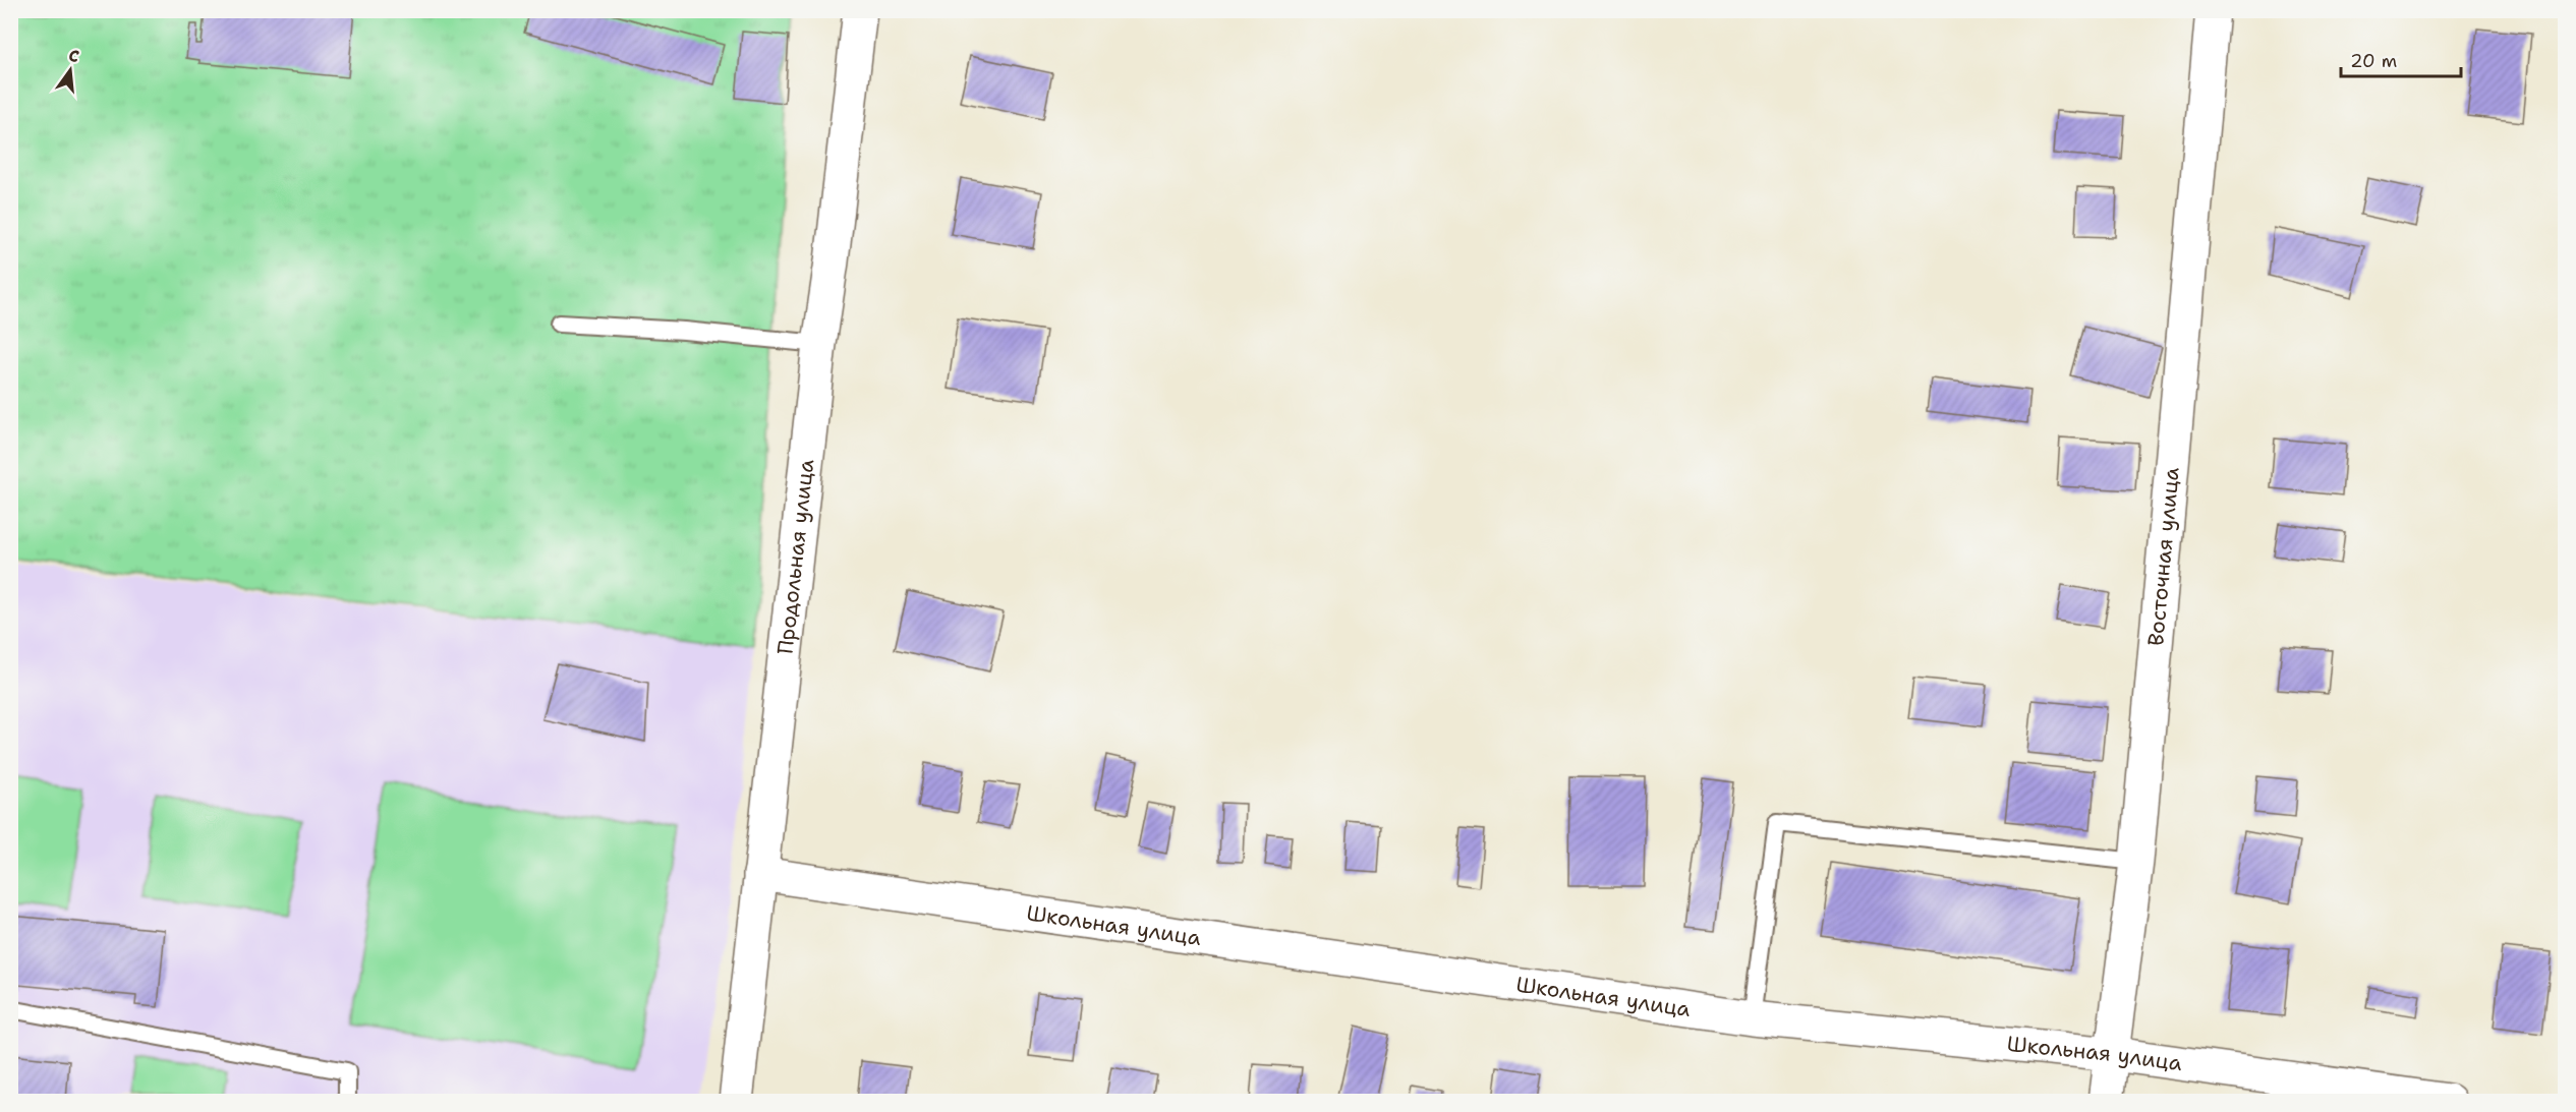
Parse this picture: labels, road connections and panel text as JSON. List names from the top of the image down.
{
  "streets": {
    "street": ["Продольная улица", "Восточная улица", "Школьная улица"]
  },
  "crossings": [
    ["Продольная улица", "Школьная улица"],
    ["Восточная улица", "Школьная улица"]
  ],
  "scale_bar": "20 m",
  "north": "top"
}
